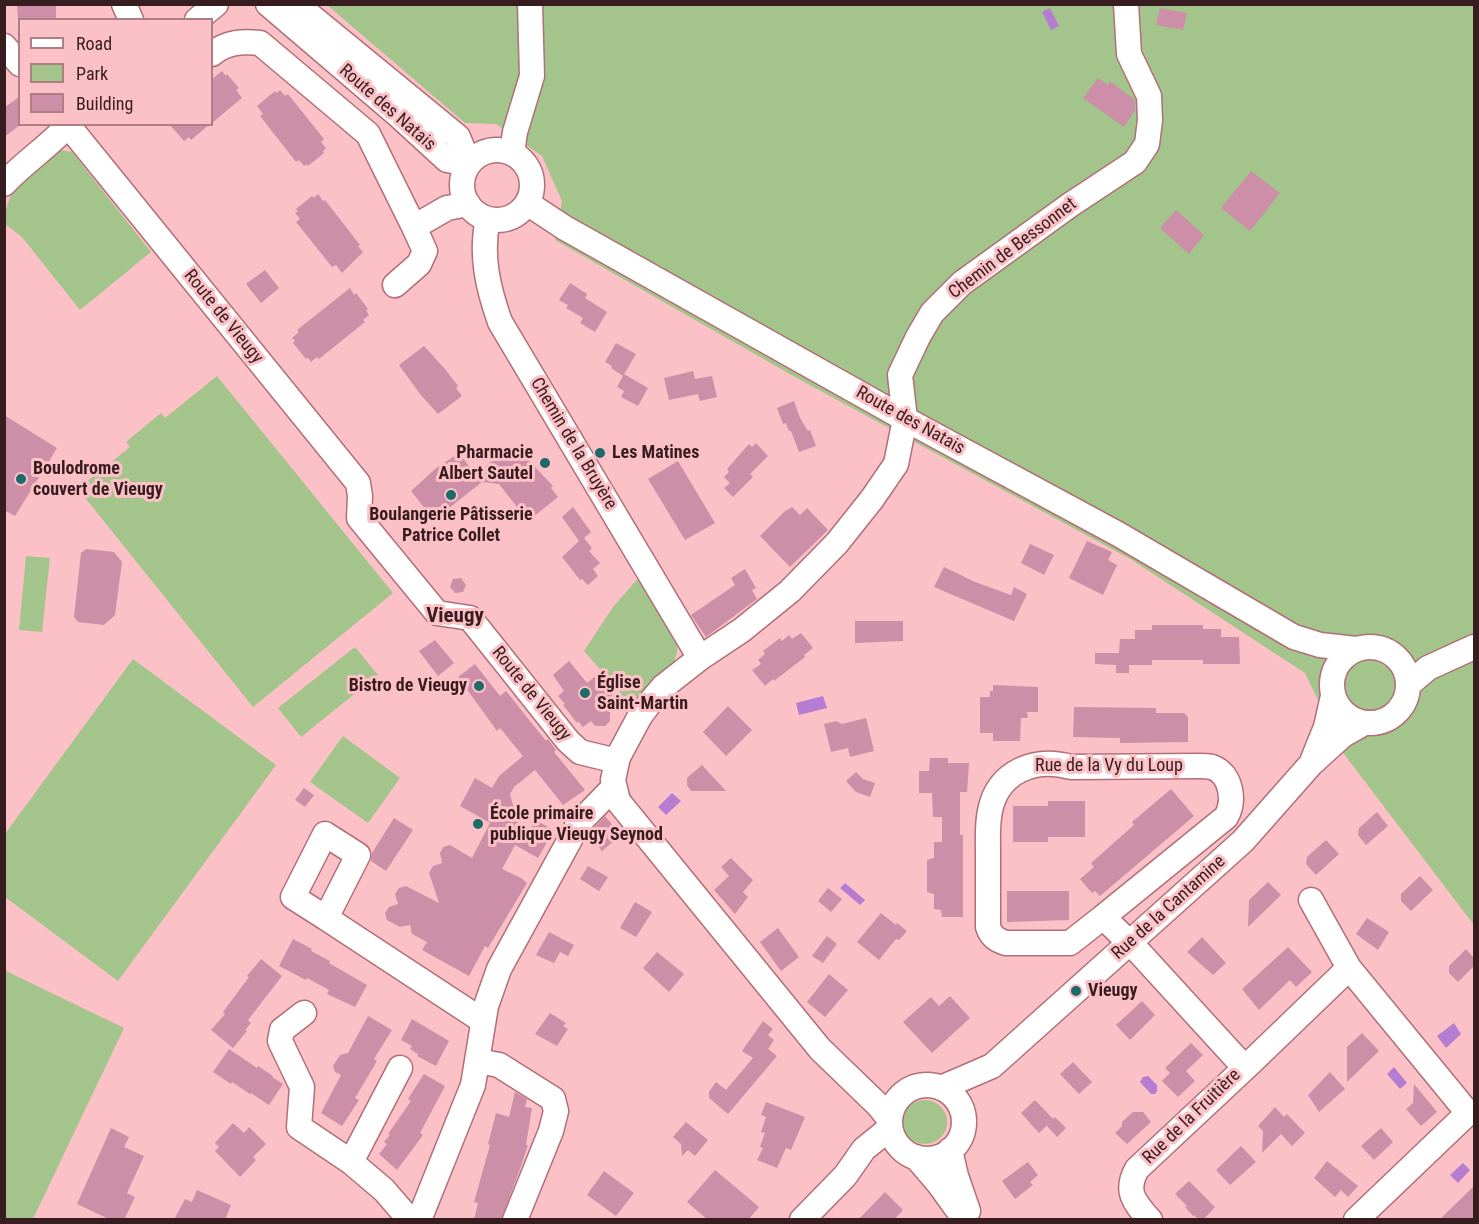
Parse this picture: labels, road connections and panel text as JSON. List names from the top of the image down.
{
  "streets": {
    "street": [
      "Route des Natais",
      "Chemin de Bessonnet",
      "Route de Vieugy",
      "Chemin de la Bruyère",
      "Rue de la Vy du Loup",
      "Rue de la Cantamine",
      "Rue de la Fruitière"
    ]
  },
  "crossings": [
    ["Route des Natais", "Chemin de Bessonnet"],
    ["Route des Natais", "Chemin de la Bruyère"],
    ["Route des Natais", "Rue de la Cantamine"],
    ["Chemin de Bessonnet", "Route de Vieugy"],
    ["Chemin de Bessonnet", "Chemin de la Bruyère"],
    ["Rue de la Cantamine", "Rue de la Fruitière"]
  ],
  "districts": ["Vieugy"],
  "places": [
    "Les Matines",
    "Pharmacie Albert Sautel",
    "Boulodrome couvert de Vieugy",
    "Boulangerie Pâtisserie Patrice Collet",
    "Bistro de Vieugy",
    "Église Saint-Martin",
    "École primaire publique Vieugy Seynod",
    "Vieugy"
  ],
  "legend": ["Road", "Park", "Building"]
}
